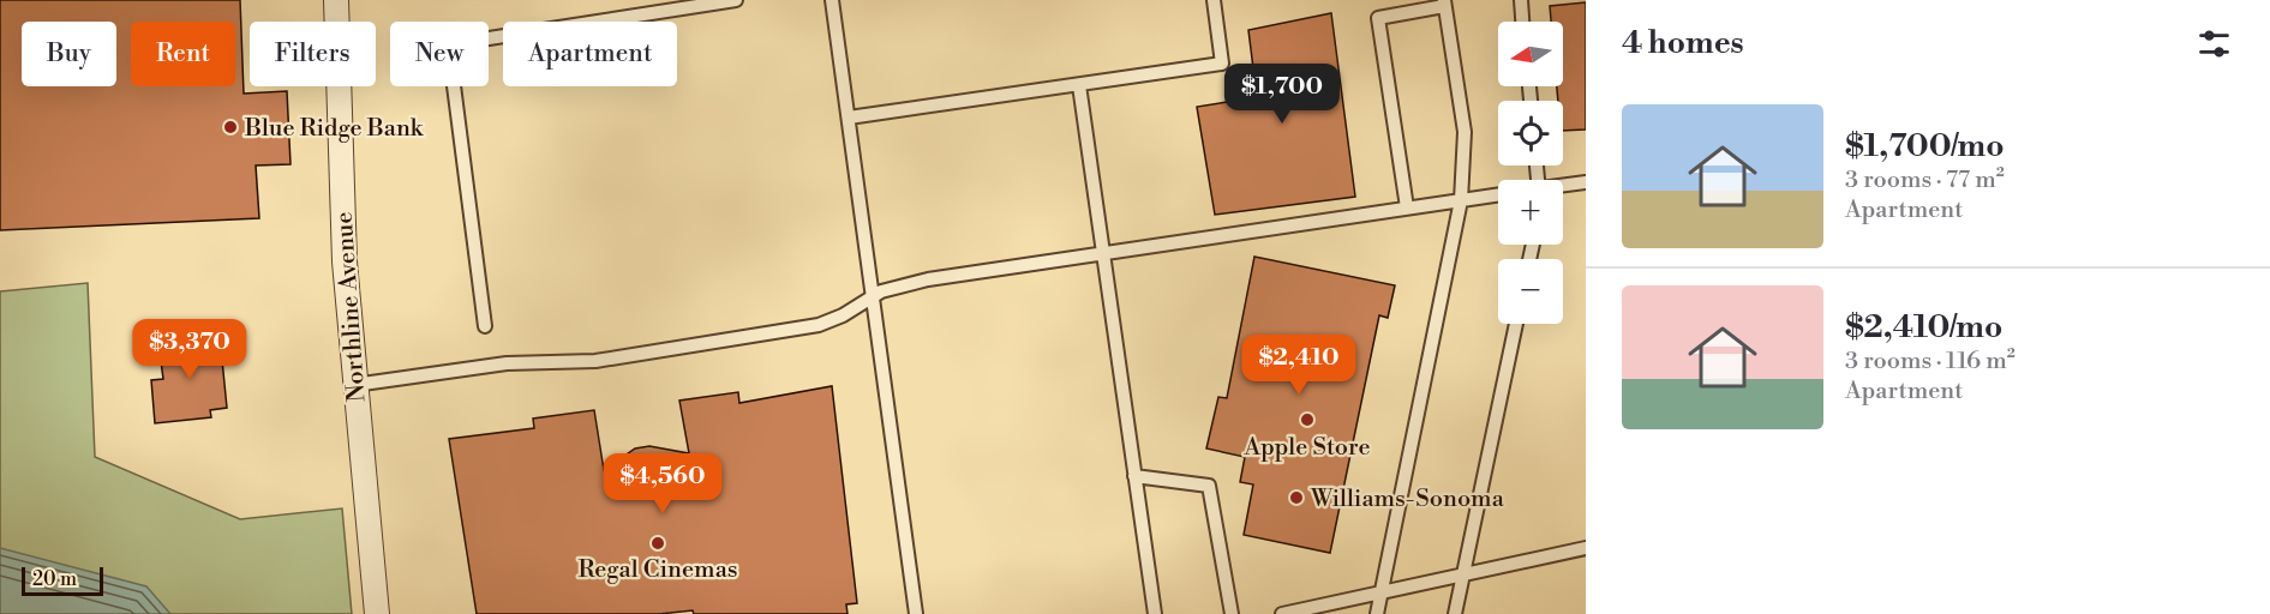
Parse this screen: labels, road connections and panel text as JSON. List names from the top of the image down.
{
  "streets": {
    "street": ["Northline Avenue"]
  },
  "places": [
    "Blue Ridge Bank",
    "Apple Store",
    "Williams-Sonoma",
    "Regal Cinemas"
  ],
  "scale_bar": "20 m",
  "north": "left",
  "page": {
    "heading": "4 homes",
    "map_buttons": ["+", "−"],
    "chip": [
      "Buy",
      "Rent",
      "Filters",
      "New",
      "Apartment"
    ],
    "price": [
      "$1,700",
      "$3,370",
      "$2,410",
      "$4,560"
    ],
    "list": [
      {
        "name": "$1,700/mo",
        "note": "3 rooms · 77 m² · Apartment"
      },
      {
        "name": "$2,410/mo",
        "note": "3 rooms · 116 m² · Apartment"
      }
    ],
    "scale": "20 m"
  }
}
